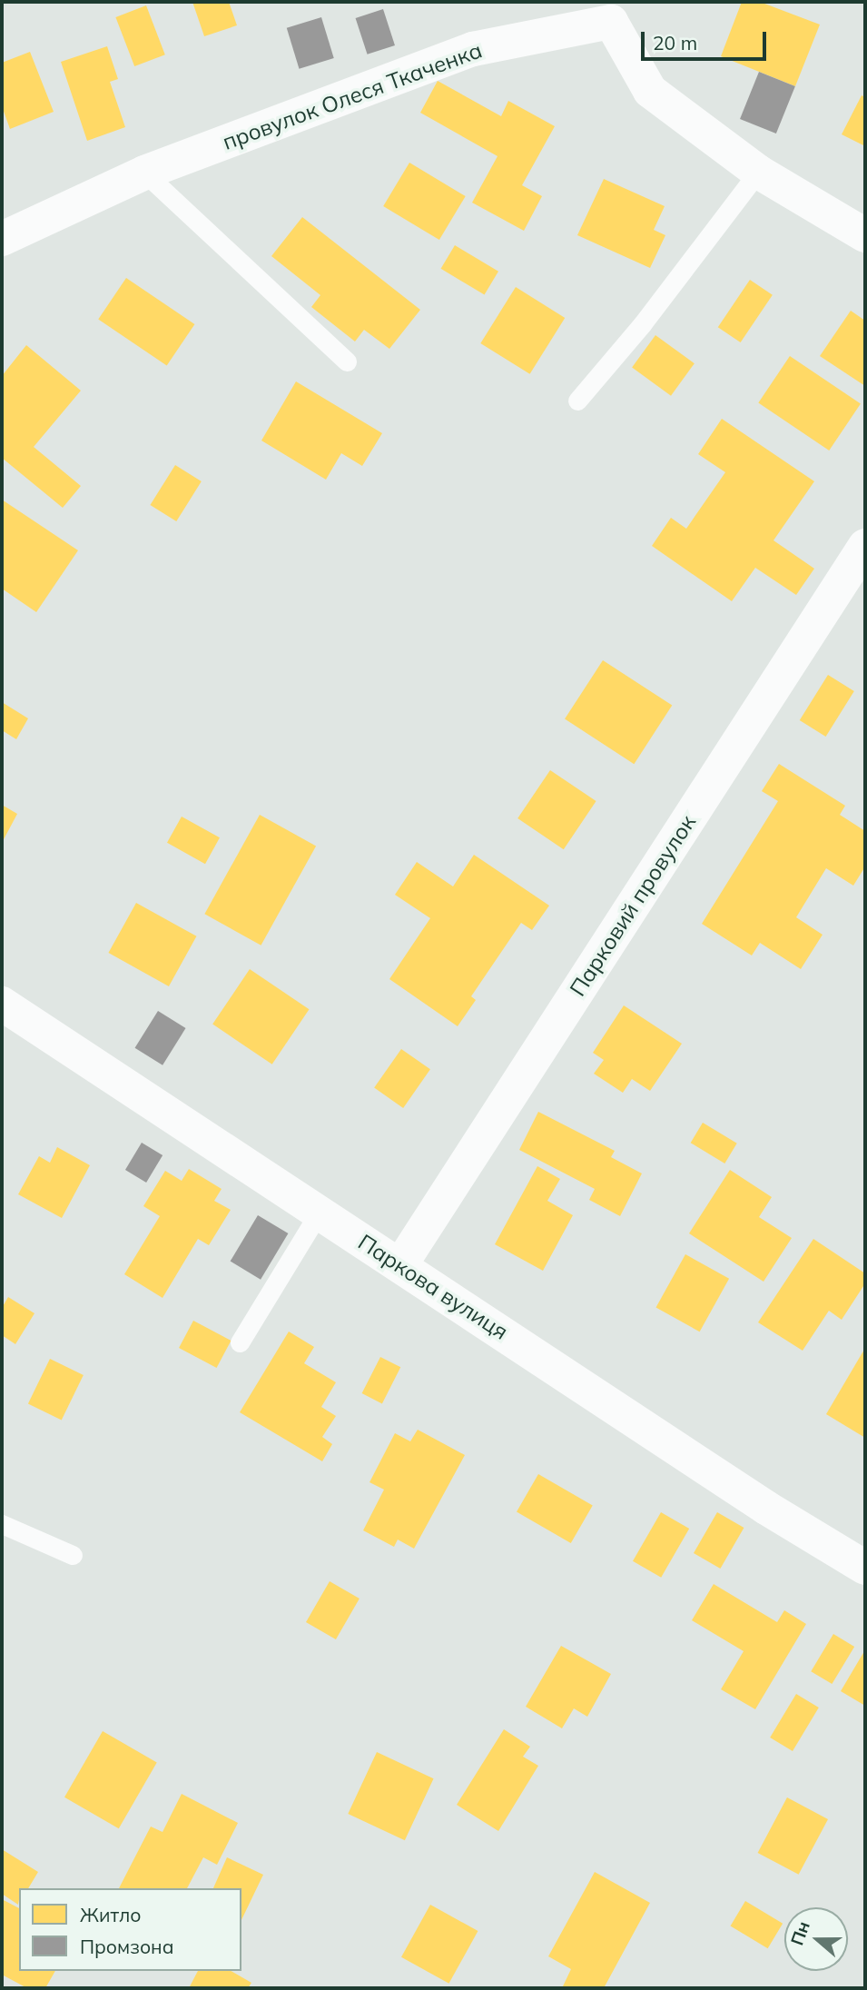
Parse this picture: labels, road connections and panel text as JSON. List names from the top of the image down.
{
  "streets": {
    "street": ["провулок Олеся Ткаченка", "Парковий провулок", "Паркова вулиця"]
  },
  "crossings": [
    ["Парковий провулок", "Паркова вулиця"]
  ],
  "legend": ["Житло", "Промзона"],
  "scale_bar": "20 m",
  "north": "left"
}
